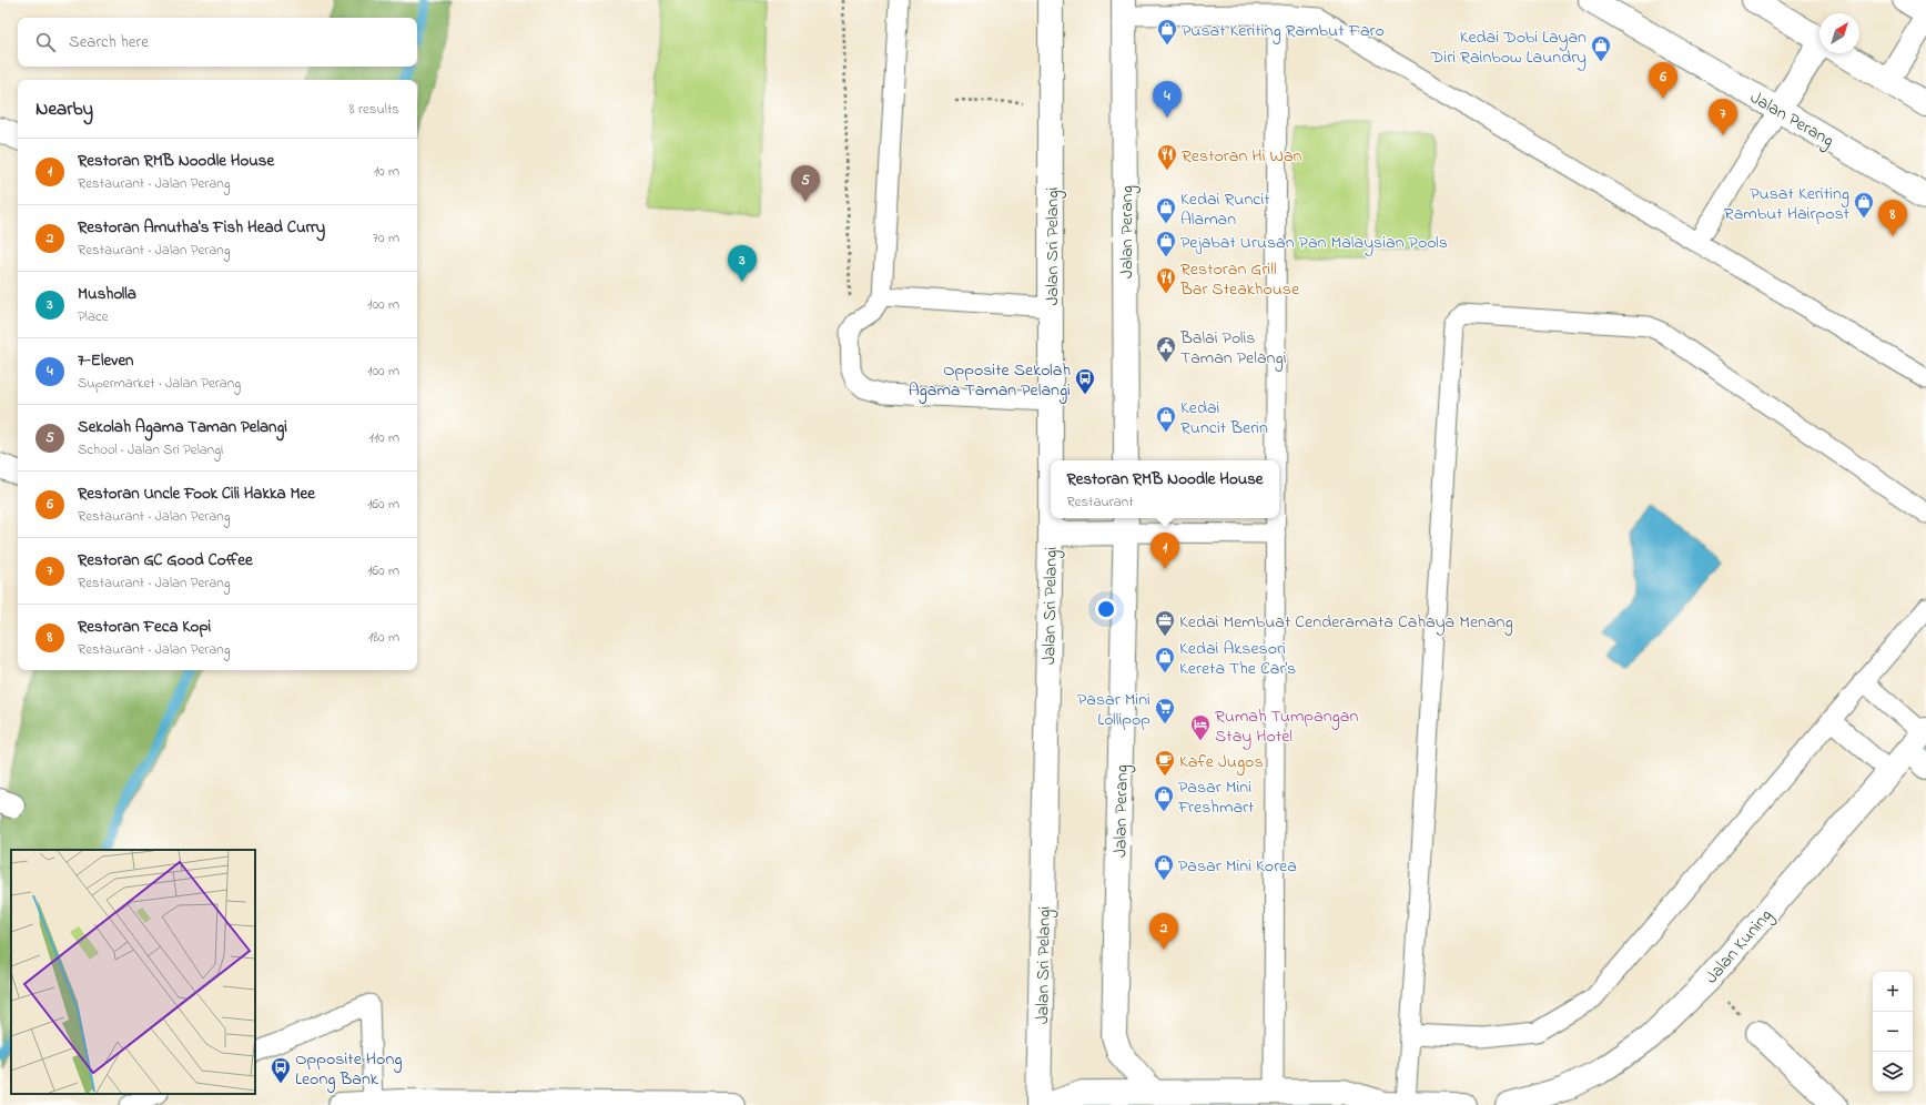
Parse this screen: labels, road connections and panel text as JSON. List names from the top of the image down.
{
  "streets": {
    "street": ["Jalan Perang", "Jalan Sri Pelangi", "Jalan Kuning"]
  },
  "places": {
    "shop": [
      "Pusat Keriting Rambut Faro",
      "Kedai Dobi Layan Diri Rainbow Laundry",
      "Pusat Keriting Rambut Hairpost",
      "Kedai Runcit Alaman",
      "Pejabat Urusan Pan Malaysian Pools",
      "Kedai Runcit Berin",
      "Kedai Aksesori Kereta The Car's",
      "Pasar Mini Freshmart",
      "Pasar Mini Korea"
    ],
    "restaurant": ["Restoran Hi Wan", "Restoran Grill Bar Steakhouse"],
    "public building": ["Balai Polis Taman Pelangi"],
    "bus stop": ["Opposite Sekolah Agama Taman Pelangi", "Opposite Hong Leong Bank"],
    "office": ["Kedai Membuat Cenderamata Cahaya Menang"],
    "supermarket": ["Pasar Mini Lollipop"],
    "hotel": ["Rumah Tumpangan Stay Hotel"],
    "cafe": ["Kafe Jugos"]
  },
  "north": "top right",
  "page": {
    "search": "Search here",
    "pins": [
      "6",
      "4",
      "7",
      "5",
      "8",
      "3",
      "1",
      "2"
    ],
    "heading": ["Nearby", "8 results"],
    "list": [
      {
        "mark": "1",
        "name": "Restoran RMB Noodle House",
        "note": "Restaurant · Jalan Perang",
        "value": "10 m"
      },
      {
        "mark": "2",
        "name": "Restoran Amutha's Fish Head Curry",
        "note": "Restaurant · Jalan Perang",
        "value": "70 m"
      },
      {
        "mark": "3",
        "name": "Musholla",
        "note": "Place",
        "value": "100 m"
      },
      {
        "mark": "4",
        "name": "7-Eleven",
        "note": "Supermarket · Jalan Perang",
        "value": "100 m"
      },
      {
        "mark": "5",
        "name": "Sekolah Agama Taman Pelangi",
        "note": "School · Jalan Sri Pelangi",
        "value": "110 m"
      },
      {
        "mark": "6",
        "name": "Restoran Uncle Fook Cili Hakka Mee",
        "note": "Restaurant · Jalan Perang",
        "value": "160 m"
      },
      {
        "mark": "7",
        "name": "Restoran GC Good Coffee",
        "note": "Restaurant · Jalan Perang",
        "value": "160 m"
      },
      {
        "mark": "8",
        "name": "Restoran Feca Kopi",
        "note": "Restaurant · Jalan Perang",
        "value": "180 m"
      }
    ],
    "popup": ["Restoran RMB Noodle House", "Restaurant"],
    "map_buttons": ["+", "−"]
  }
}
